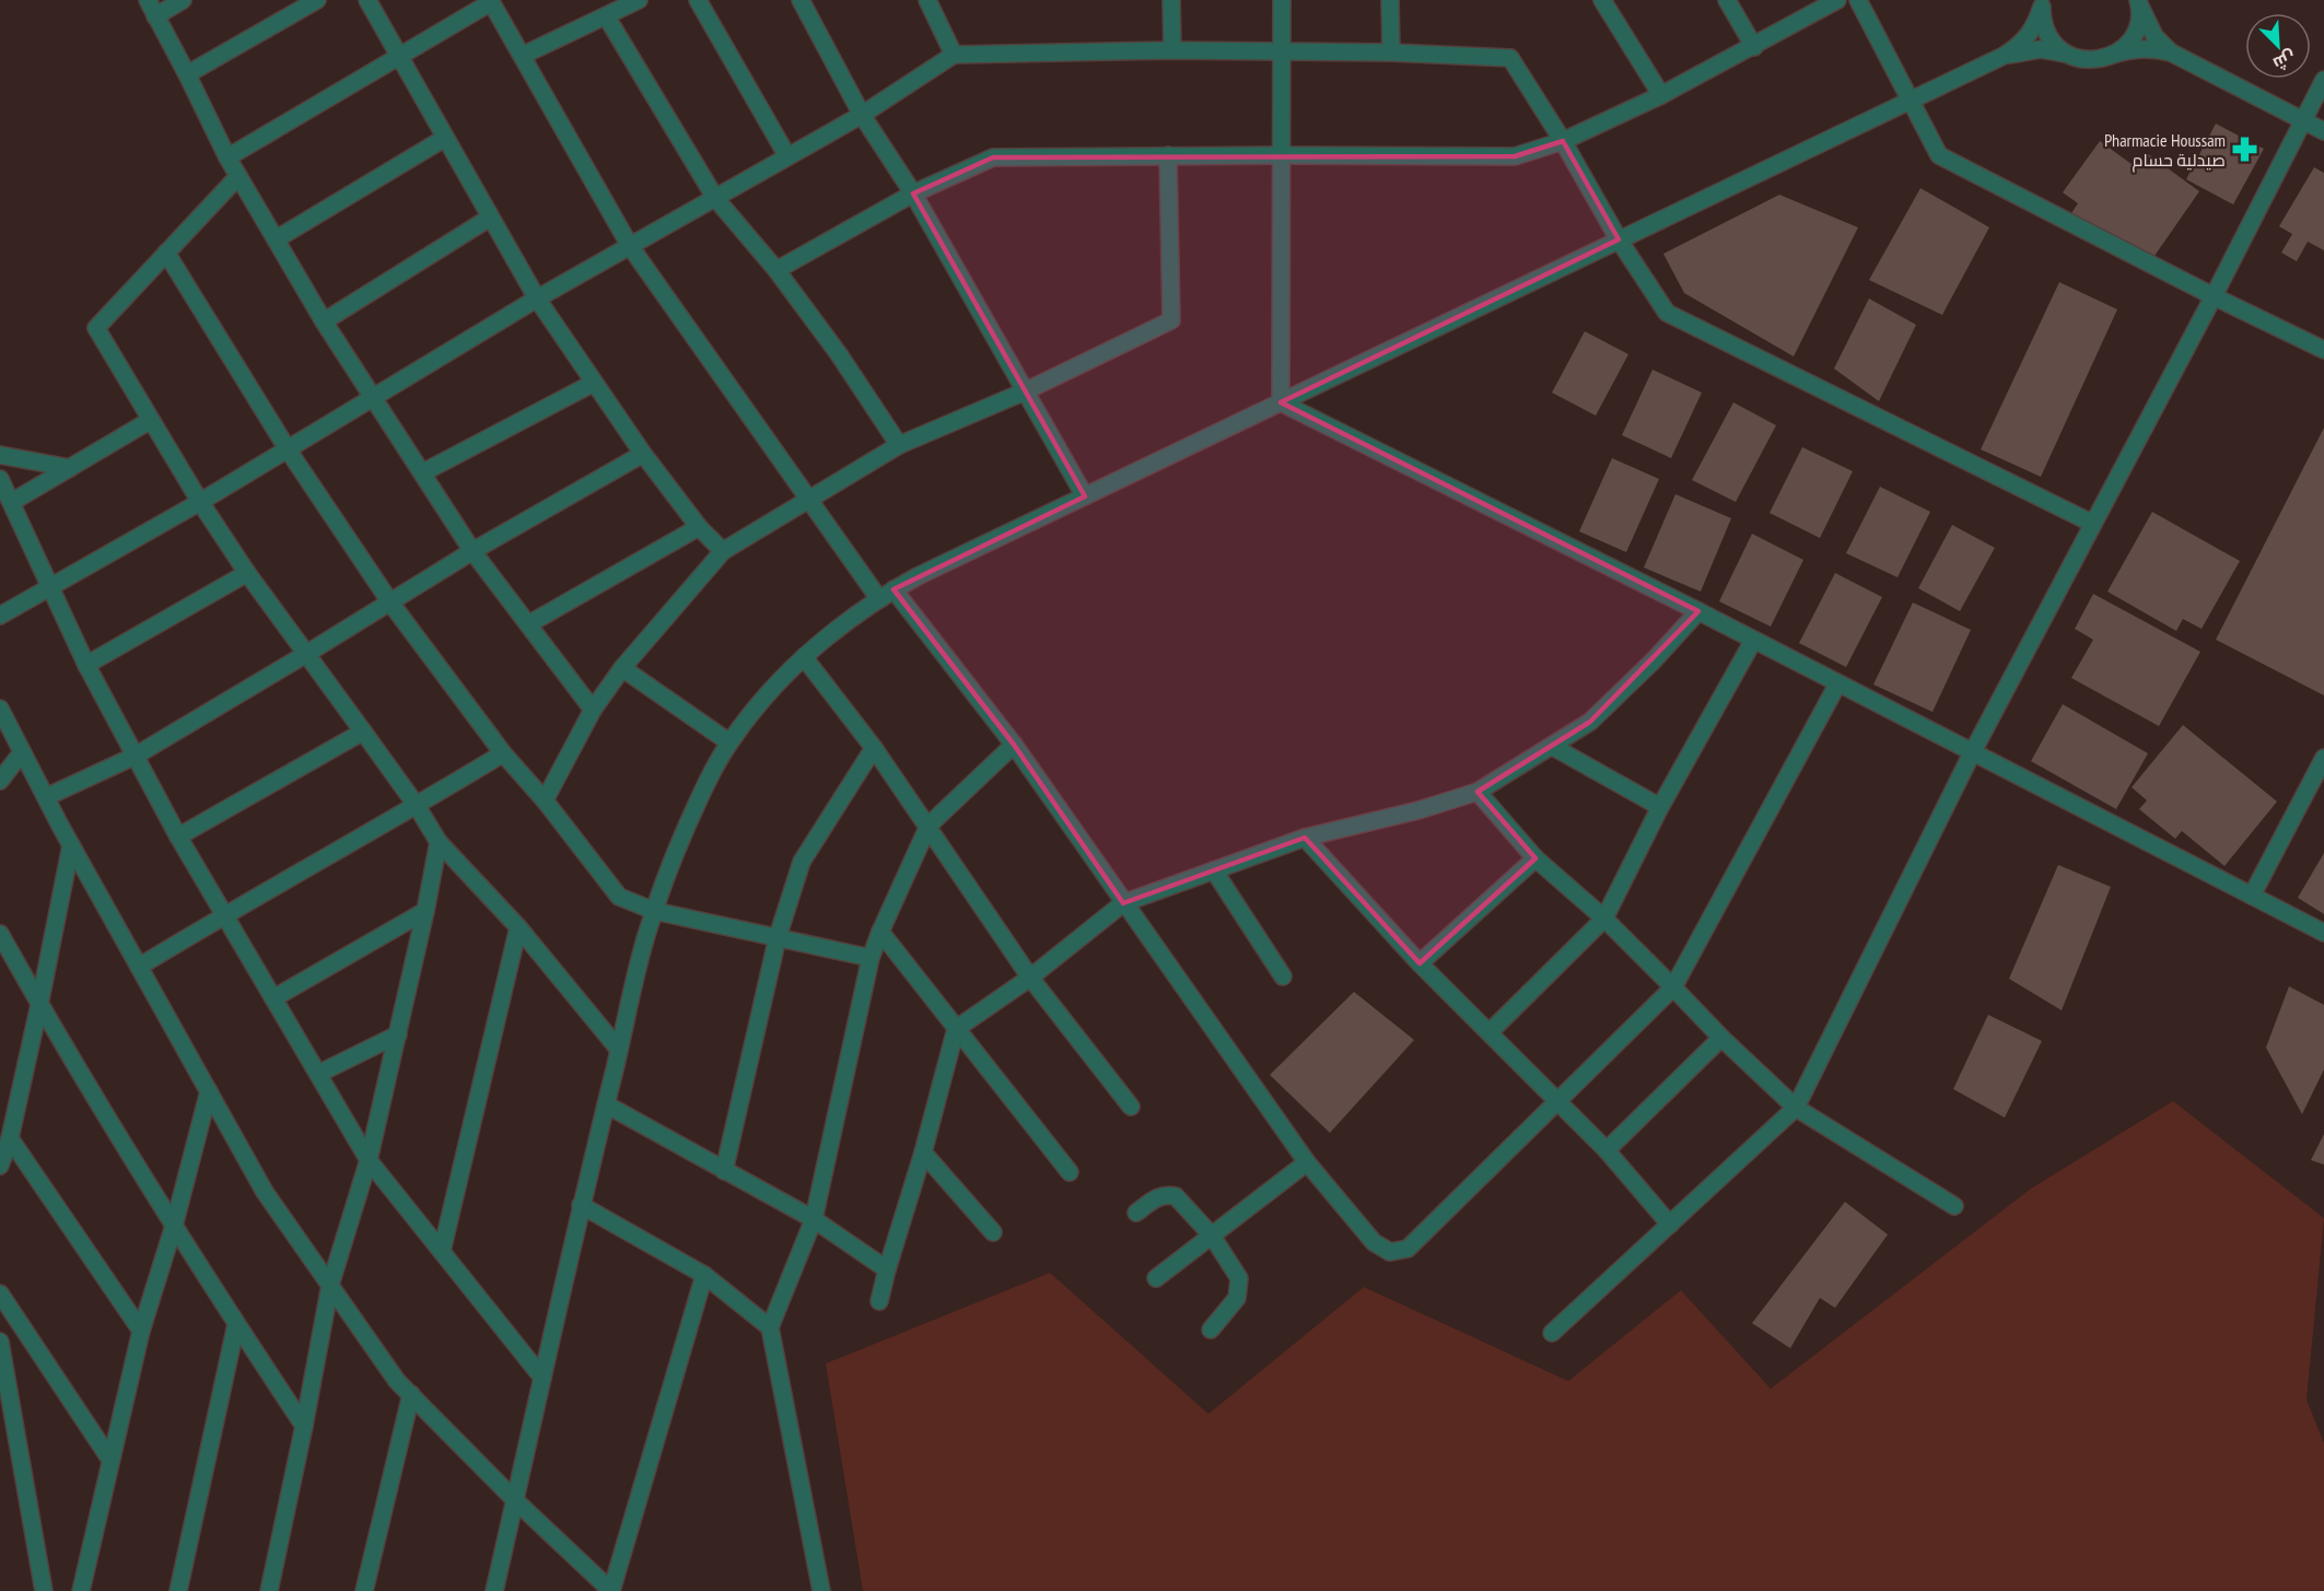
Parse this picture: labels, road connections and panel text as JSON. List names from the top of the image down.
{
  "places": {
    "pharmacy": ["Pharmacie Houssam صيدلية حسام"]
  },
  "north": "bottom right"
}
